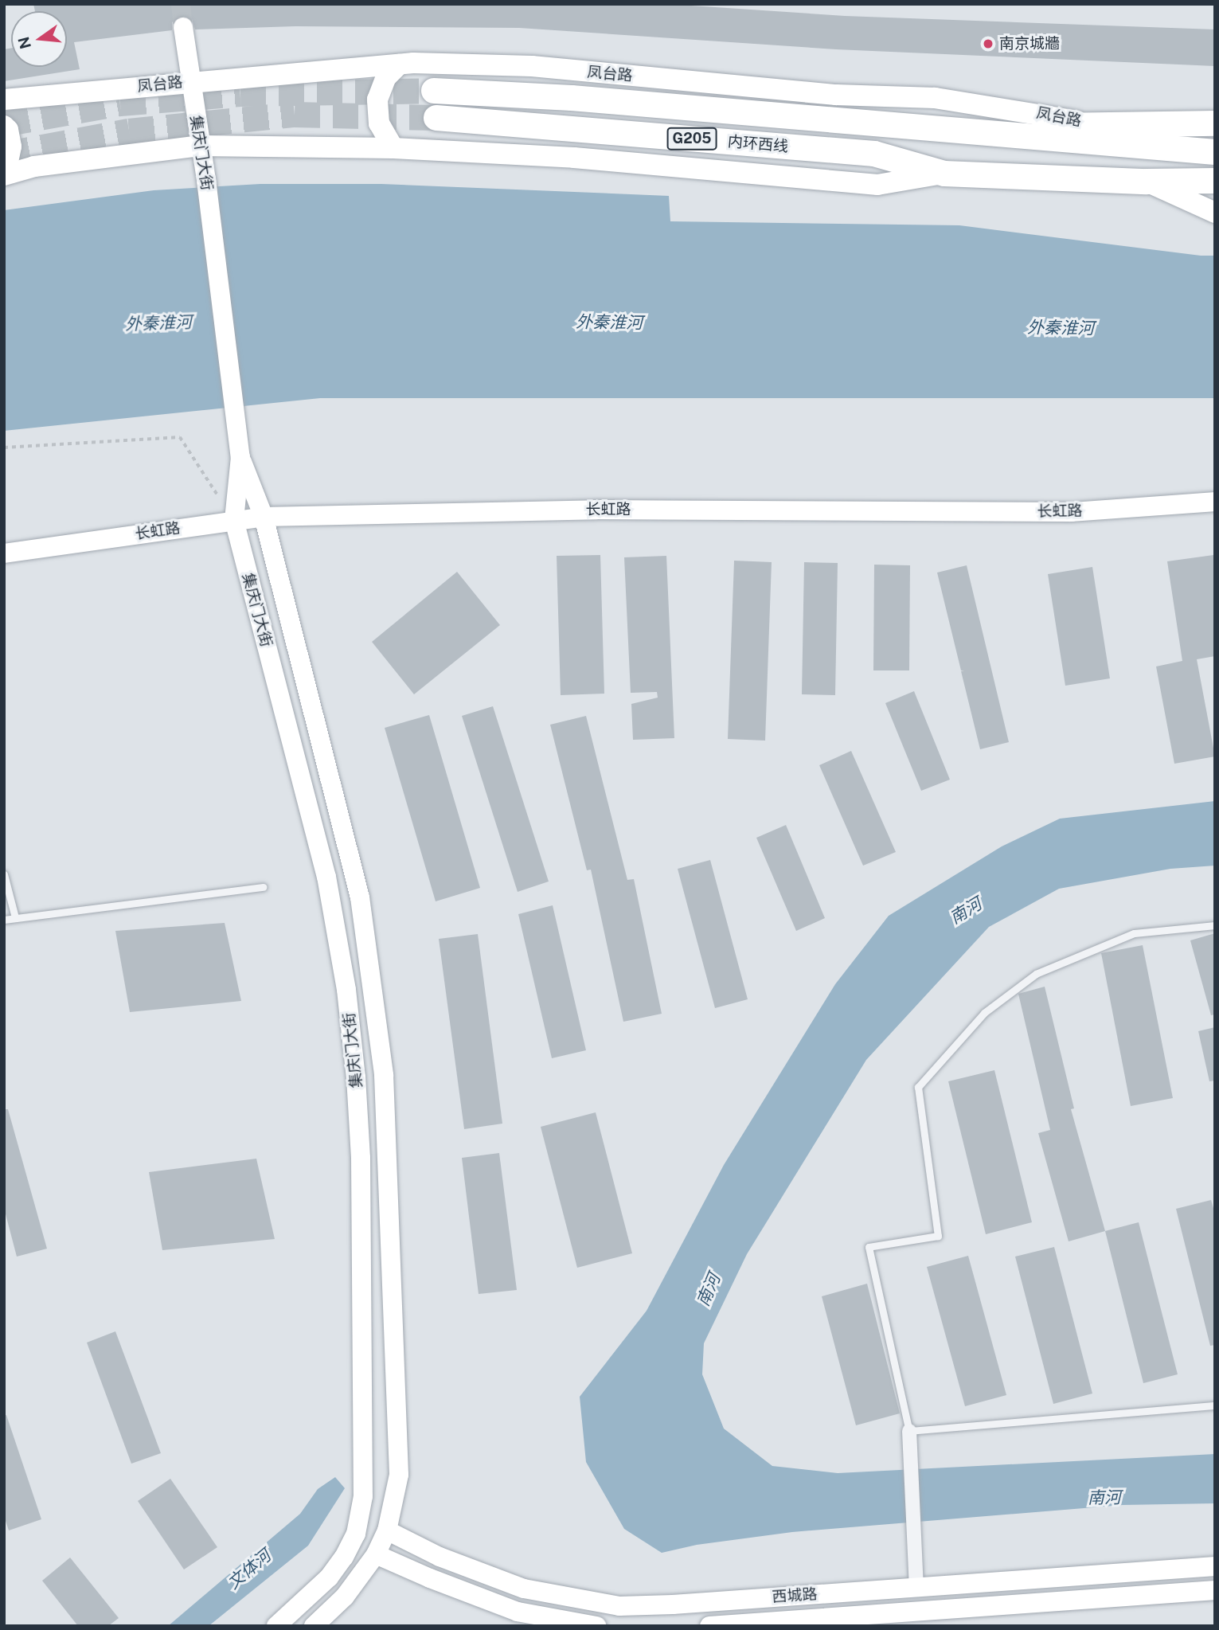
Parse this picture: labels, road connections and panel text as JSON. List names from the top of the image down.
{
  "streets": {
    "highway": ["凤台路", "G205", "内环西线"],
    "main road": ["集庆门大街", "长虹路", "西城路"]
  },
  "crossings": [
    ["凤台路", "集庆门大街"],
    ["集庆门大街", "长虹路"],
    ["集庆门大街", "西城路"]
  ],
  "water": ["外秦淮河", "南河", "文体河"],
  "places": ["南京城牆"],
  "north": "left"
}
